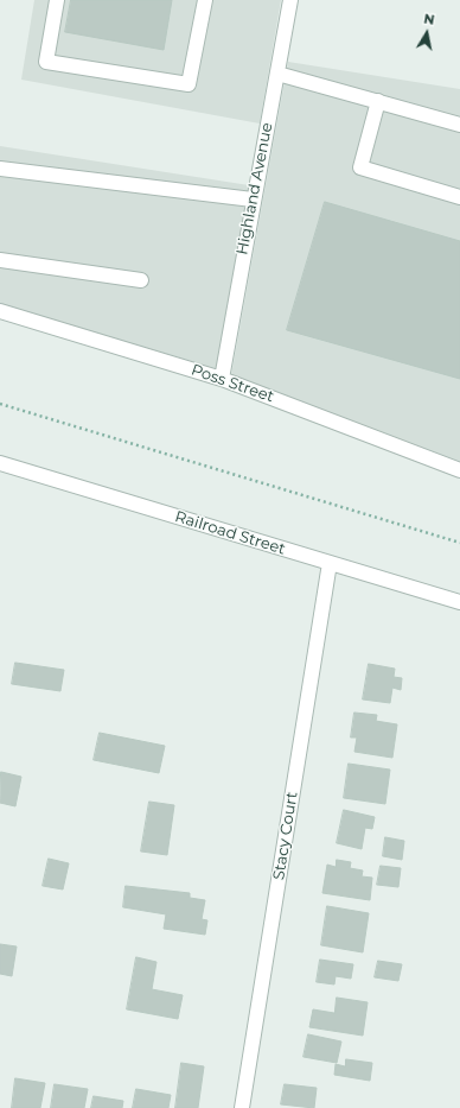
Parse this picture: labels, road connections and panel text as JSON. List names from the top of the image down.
{
  "streets": {
    "street": [
      "Highland Avenue",
      "Poss Street",
      "Railroad Street",
      "Stacy Court"
    ]
  },
  "crossings": [
    ["Highland Avenue", "Poss Street"],
    ["Railroad Street", "Stacy Court"]
  ],
  "north": "top"
}
